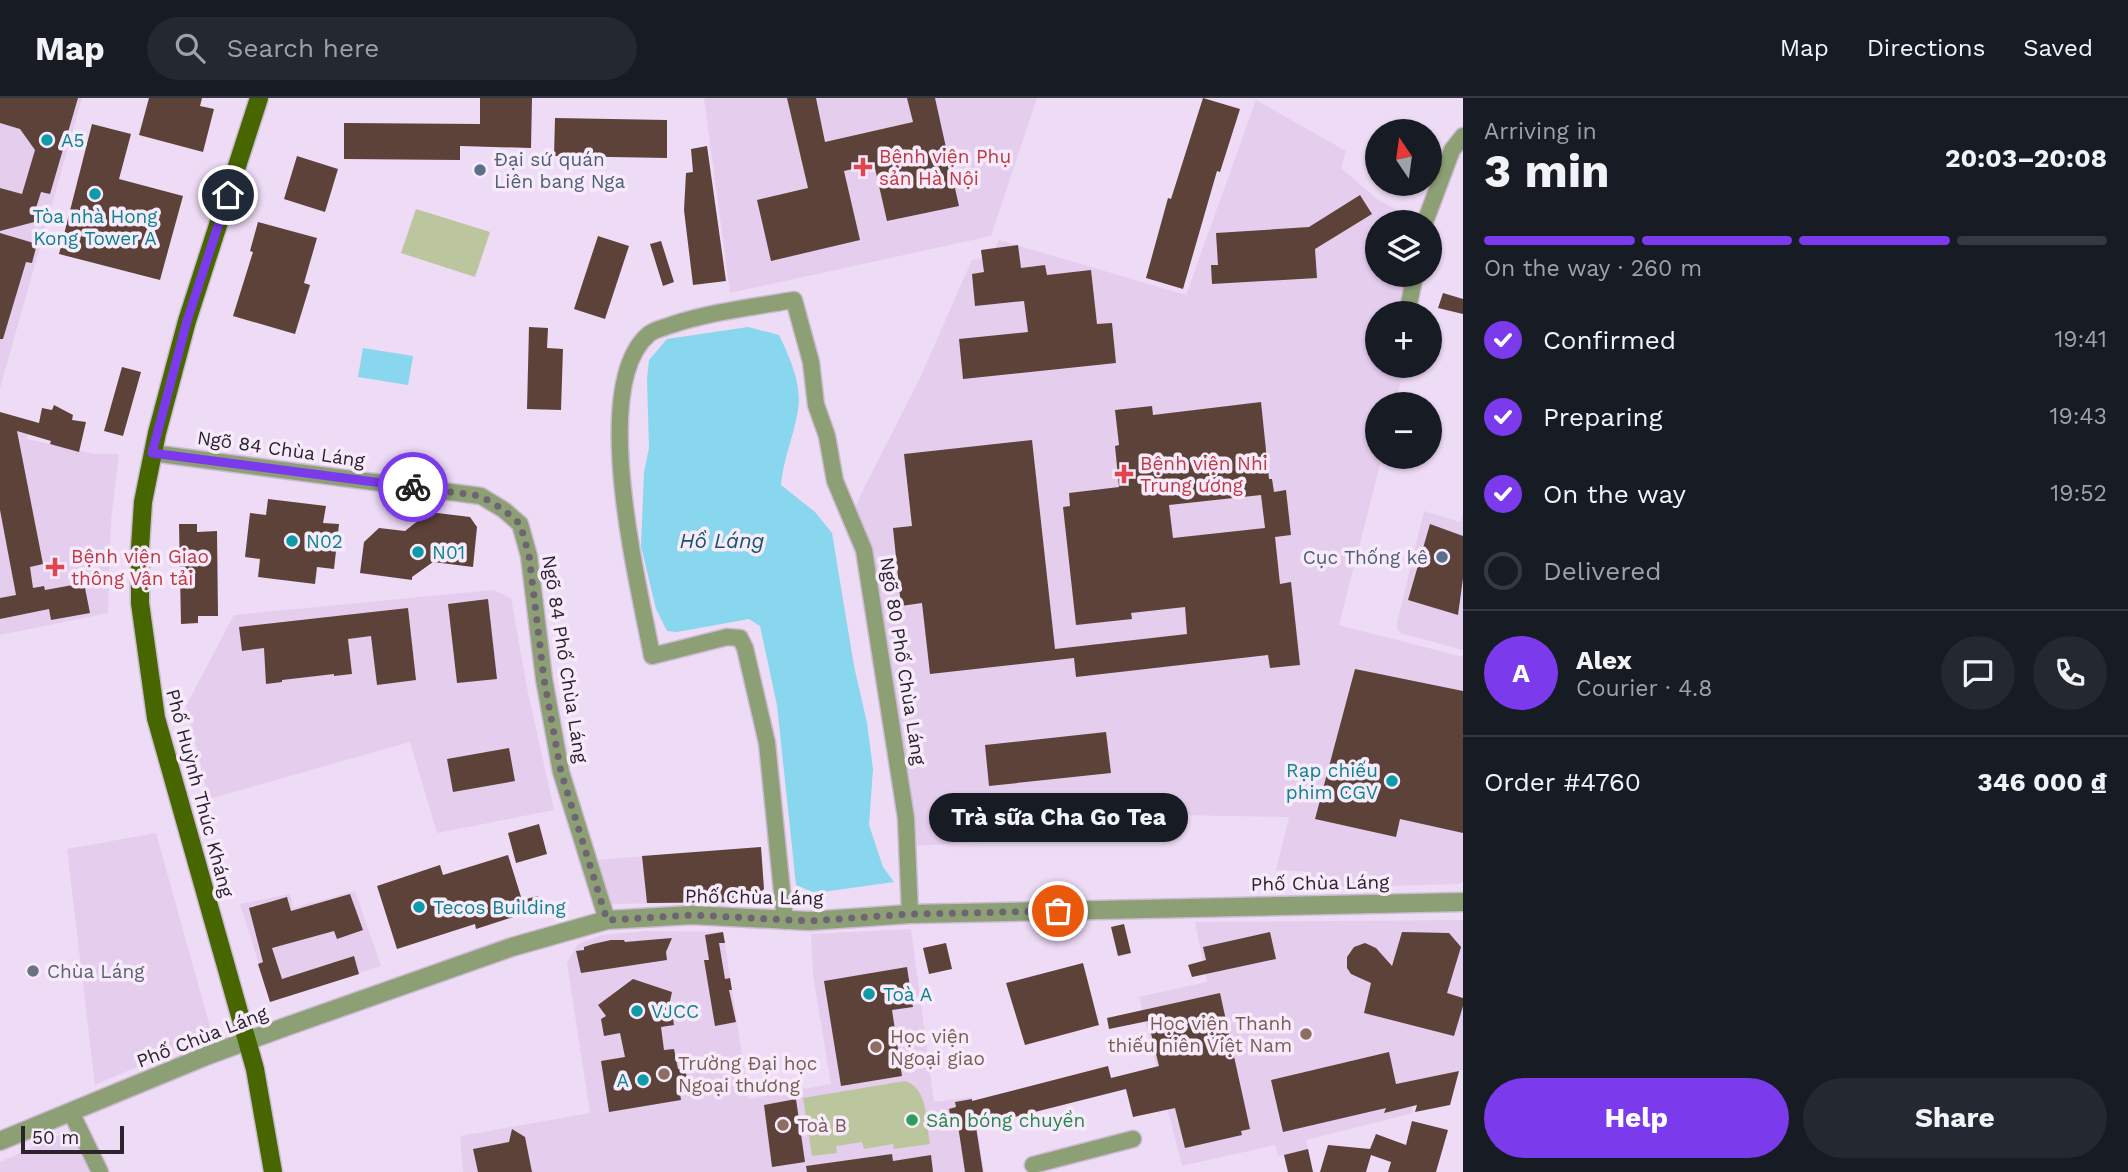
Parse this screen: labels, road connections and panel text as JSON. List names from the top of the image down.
{
  "streets": {
    "main road": ["Phố Huỳnh Thúc Kháng"],
    "street": [
      "Ngõ 84 Chùa Láng",
      "Ngõ 84 Phố Chùa Láng",
      "Ngõ 80 Phố Chùa Láng",
      "Phố Chùa Láng"
    ]
  },
  "crossings": [
    ["Ngõ 84 Chùa Láng", "Ngõ 84 Phố Chùa Láng"],
    ["Ngõ 84 Chùa Láng", "Phố Huỳnh Thúc Kháng"],
    ["Ngõ 84 Phố Chùa Láng", "Phố Chùa Láng"],
    ["Ngõ 80 Phố Chùa Láng", "Phố Chùa Láng"],
    ["Phố Huỳnh Thúc Kháng", "Phố Chùa Láng"]
  ],
  "water": ["Hồ Láng"],
  "places": {
    "other": [
      "A5",
      "Đại sứ quán Liên bang Nga",
      "Tòa nhà Hong Kong Tower A",
      "N02",
      "N01",
      "Cục Thống kê",
      "Rạp chiếu phim CGV",
      "Tecos Building",
      "Trà sữa Cha Go Tea",
      "Chùa Láng",
      "Toà A",
      "VJCC",
      "Học viện Thanh thiếu niên Việt Nam",
      "Học viện Ngoại giao",
      "Trường Đại học Ngoại thương",
      "A",
      "Sân bóng chuyền",
      "Toà B"
    ],
    "health": ["Bệnh viện Phụ sản Hà Nội", "Bệnh viện Nhi Trung ương", "Bệnh viện Giao thông Vận tải"]
  },
  "scale_bar": "50 m",
  "north": "top",
  "page": {
    "header": "Map",
    "search": "Search here",
    "nav": ["Map", "Directions", "Saved"],
    "heading": ["3 min", "Arriving in", "20:03–20:08"],
    "panel": [
      "Alex",
      "Courier · 4.8",
      "Order #4760",
      "346 000 ₫"
    ],
    "map_buttons": ["+", "−"],
    "bar": "On the way · 260 m",
    "list": [
      ["Confirmed", "19:41"],
      ["Preparing", "19:43"],
      ["On the way", "19:52"],
      "Delivered"
    ],
    "round": "A",
    "bubble": "Trà sữa Cha Go Tea",
    "buttons": ["Help", "Share"],
    "scale": "50 m"
  }
}
